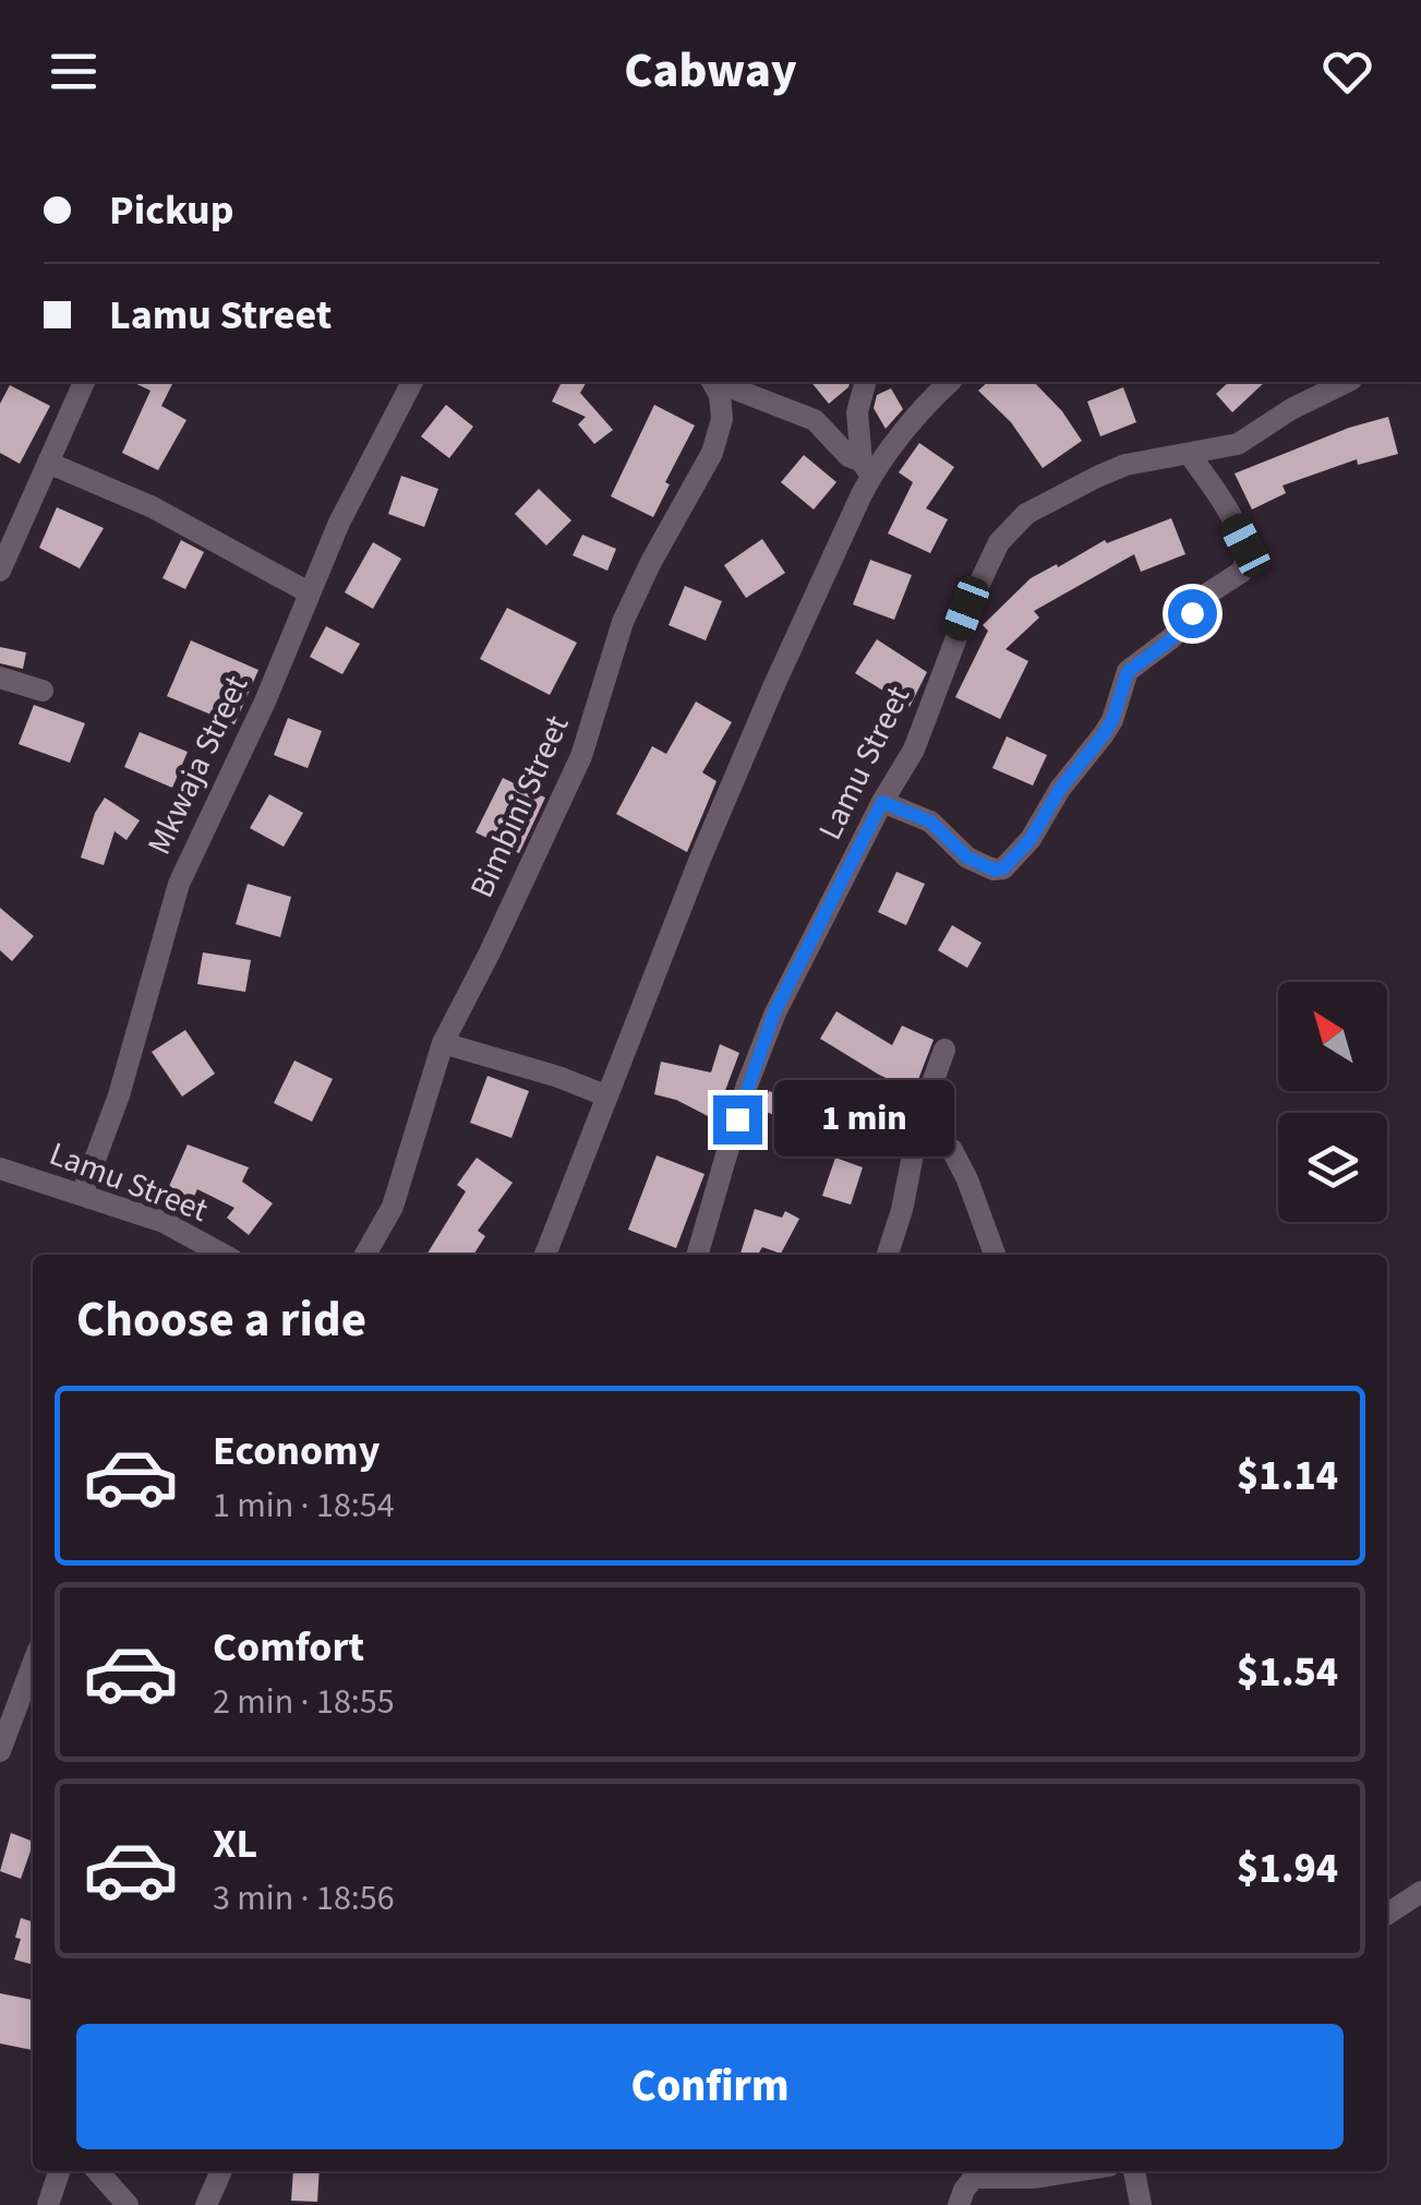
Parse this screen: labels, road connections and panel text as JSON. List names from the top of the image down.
{
  "streets": {
    "street": ["Lamu Street", "Mkwaja Street", "Bimbini Street"]
  },
  "crossings": [
    ["Lamu Street", "Mkwaja Street"]
  ],
  "north": "top left",
  "page": {
    "header": "Cabway",
    "banner": ["Pickup", "Lamu Street"],
    "bubble": "1 min",
    "heading": "Choose a ride",
    "list": [
      {
        "name": "Economy",
        "note": "1 min · 18:54",
        "value": "$1.14"
      },
      {
        "name": "Comfort",
        "note": "2 min · 18:55",
        "value": "$1.54"
      },
      {
        "name": "XL",
        "note": "3 min · 18:56",
        "value": "$1.94"
      }
    ],
    "buttons": "Confirm"
  }
}
